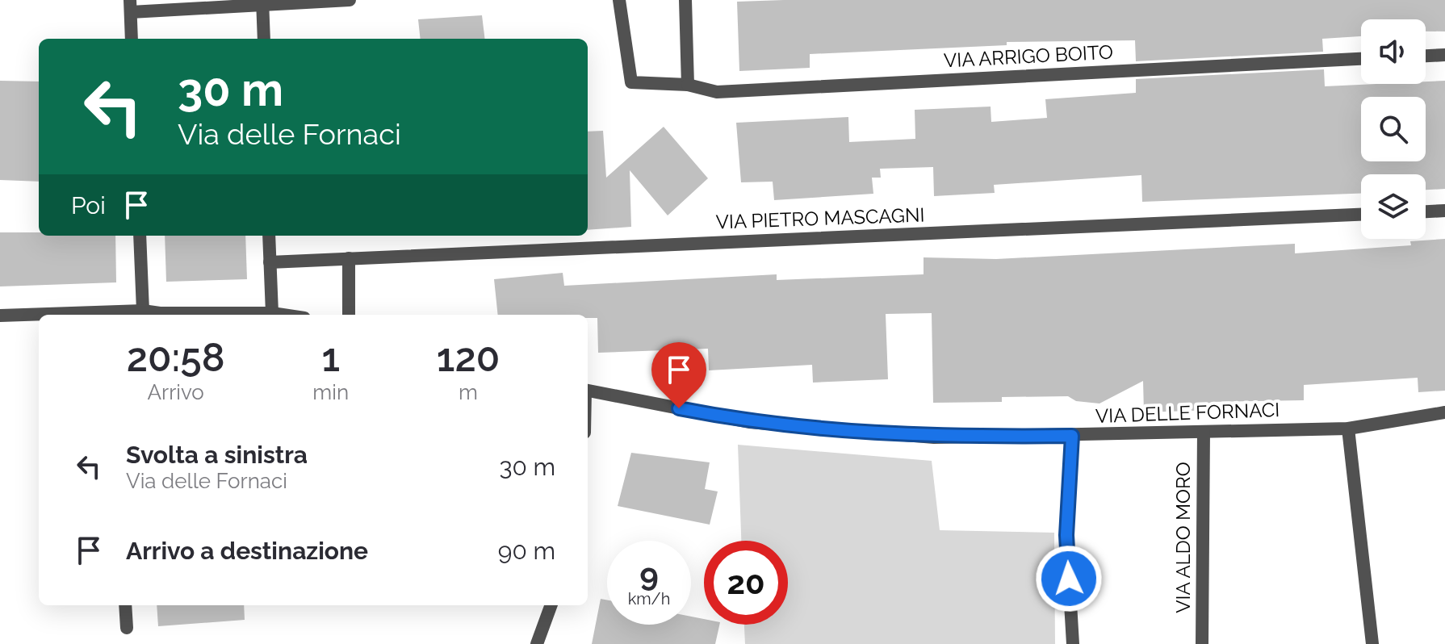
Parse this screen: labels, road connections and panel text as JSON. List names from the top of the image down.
{
  "streets": {
    "street": [
      "VIA ARRIGO BOITO",
      "VIA PIETRO MASCAGNI",
      "VIA DELLE FORNACI",
      "VIA ALDO MORO"
    ]
  },
  "crossings": [
    ["VIA DELLE FORNACI", "VIA ALDO MORO"]
  ],
  "page": {
    "turn": ["30 m", "Via delle Fornaci"],
    "then": "Poi",
    "eta": [
      "20:58",
      "Arrivo",
      "1",
      "min",
      "120",
      "m"
    ],
    "list": [
      {
        "name": "Svolta a sinistra",
        "note": "Via delle Fornaci",
        "value": "30 m"
      },
      {
        "name": "Arrivo a destinazione",
        "value": "90 m"
      }
    ],
    "speed": "9 km/h",
    "limit": "20"
  }
}
